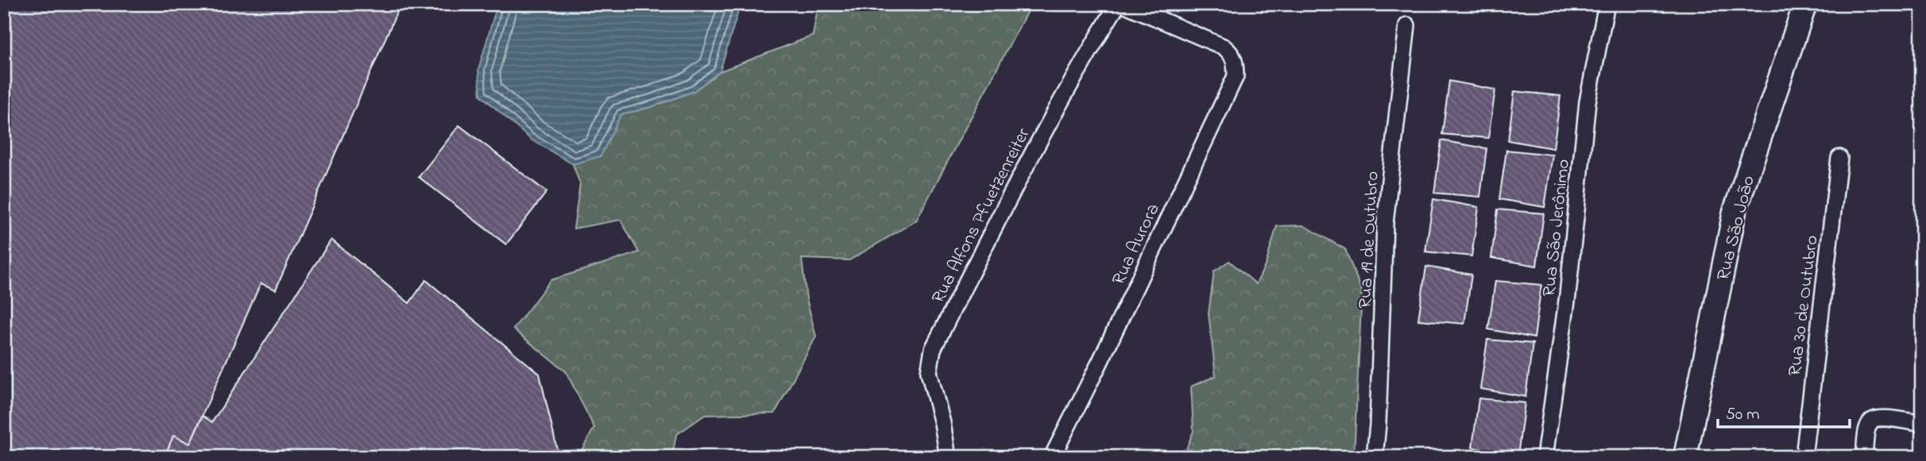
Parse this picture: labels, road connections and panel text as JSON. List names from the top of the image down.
{
  "streets": {
    "street": [
      "Rua Alfons Pfuetzenreiter",
      "Rua São Jerônimo",
      "Rua São João",
      "Rua 19 de Outubro",
      "Rua Aurora",
      "Rua 30 de Outubro"
    ]
  },
  "scale_bar": "50 m"
}
